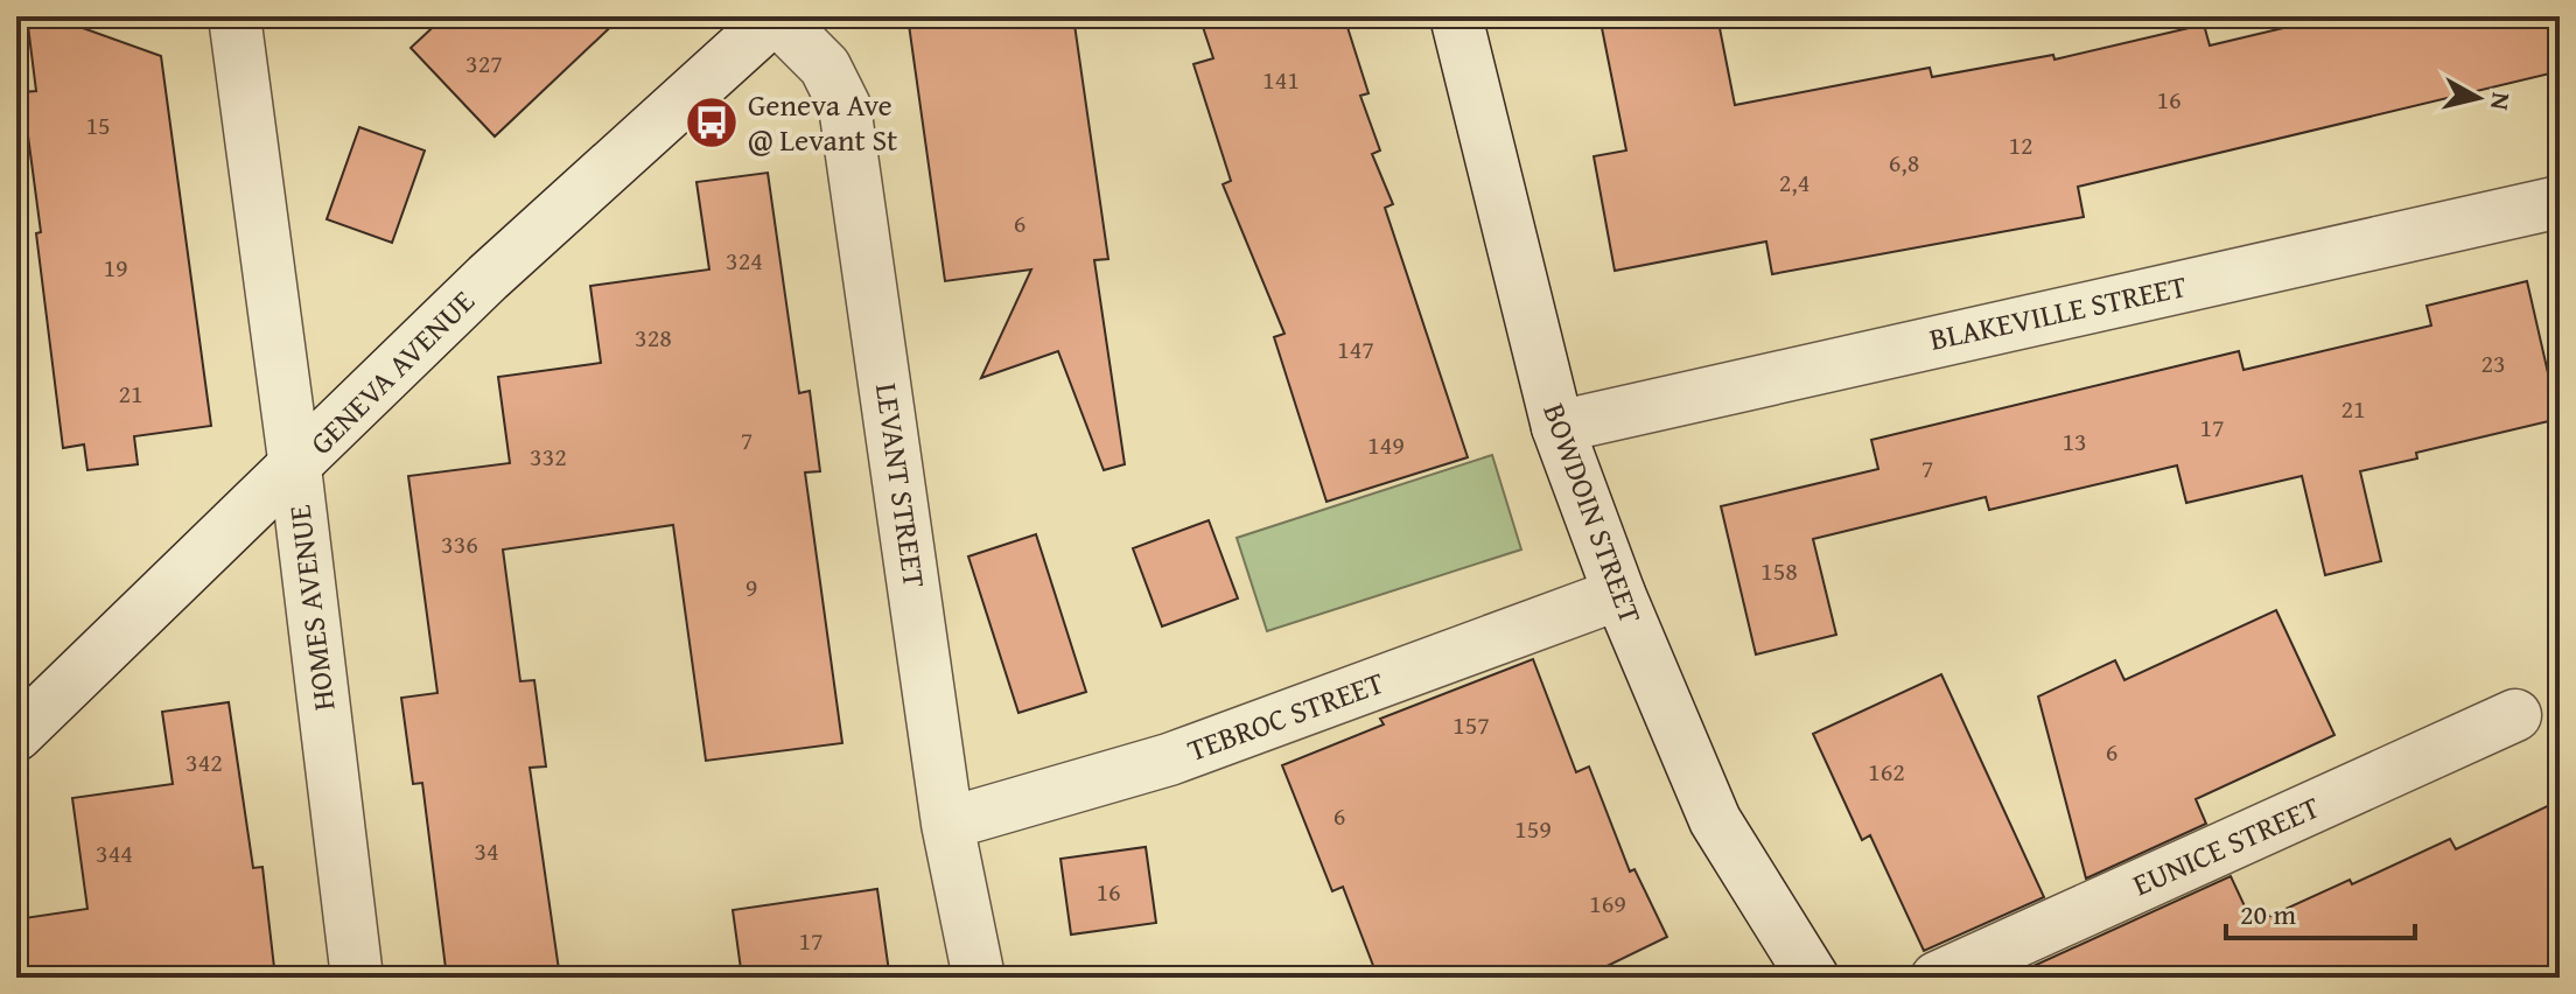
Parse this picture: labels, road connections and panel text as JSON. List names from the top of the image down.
{
  "streets": {
    "street": [
      "BLAKEVILLE STREET",
      "GENEVA AVENUE",
      "LEVANT STREET",
      "BOWDOIN STREET",
      "HOMES AVENUE",
      "TEBROC STREET",
      "EUNICE STREET"
    ]
  },
  "crossings": [
    ["BLAKEVILLE STREET", "BOWDOIN STREET"],
    ["GENEVA AVENUE", "LEVANT STREET"],
    ["GENEVA AVENUE", "HOMES AVENUE"],
    ["LEVANT STREET", "TEBROC STREET"],
    ["BOWDOIN STREET", "TEBROC STREET"]
  ],
  "places": {
    "bus stop": ["Geneva Ave @ Levant St"]
  },
  "house_numbers": [
    "327",
    "141",
    "16",
    "15",
    "12",
    "6,8",
    "2,4",
    "6",
    "324",
    "19",
    "328",
    "147",
    "23",
    "21",
    "21",
    "17",
    "7",
    "13",
    "149",
    "332",
    "7",
    "336",
    "158",
    "9",
    "157",
    "6",
    "342",
    "162",
    "6",
    "159",
    "34",
    "344",
    "16",
    "169",
    "17"
  ],
  "scale_bar": "20 m",
  "north": "right"
}
